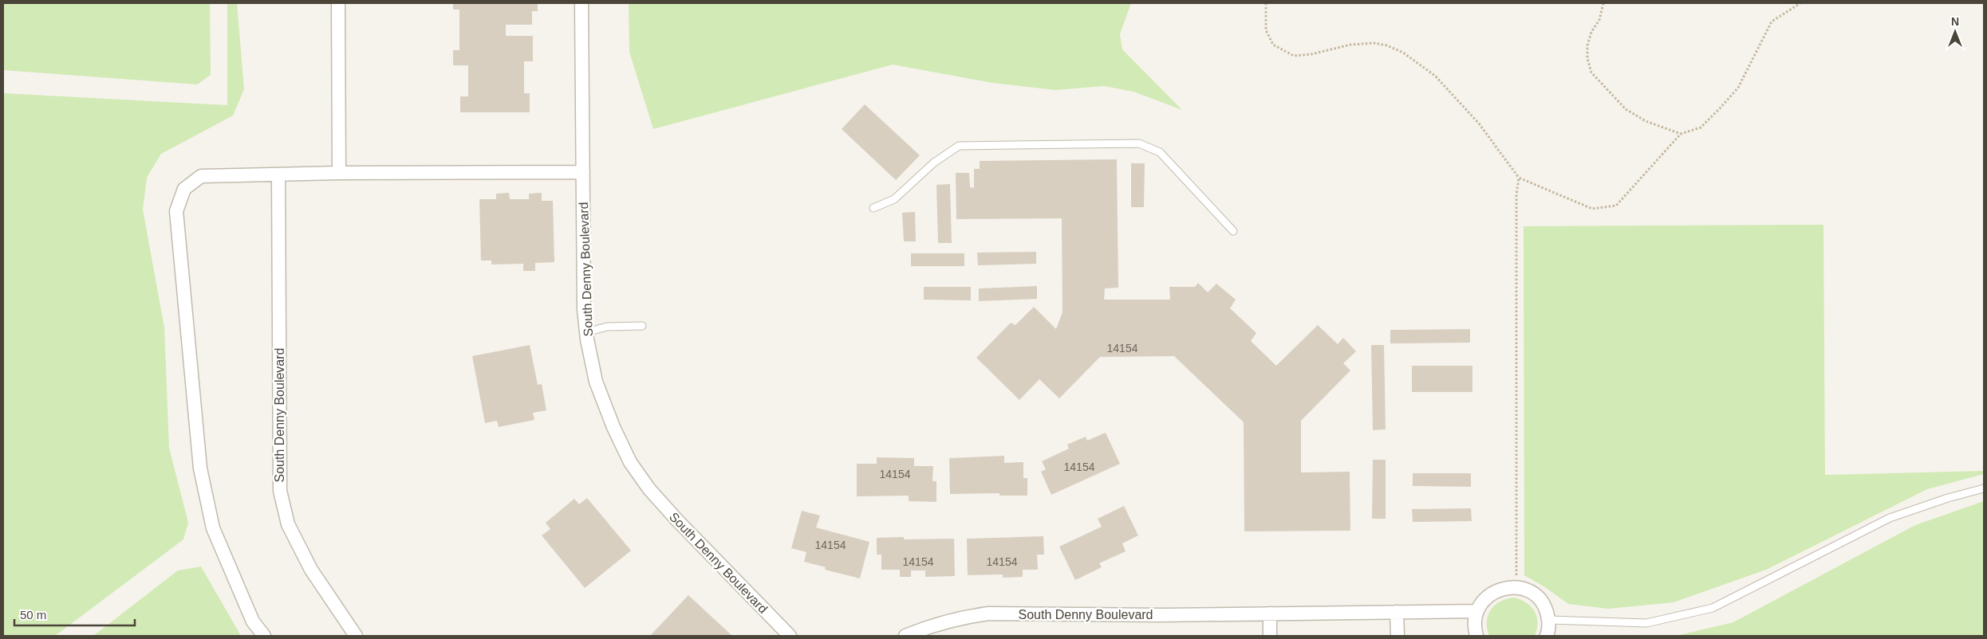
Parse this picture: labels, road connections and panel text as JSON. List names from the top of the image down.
{
  "streets": {
    "street": ["South Denny Boulevard"]
  },
  "house_numbers": [
    "14154",
    "14154",
    "14154",
    "14154",
    "14154",
    "14154"
  ],
  "scale_bar": "50 m",
  "north": "top"
}
